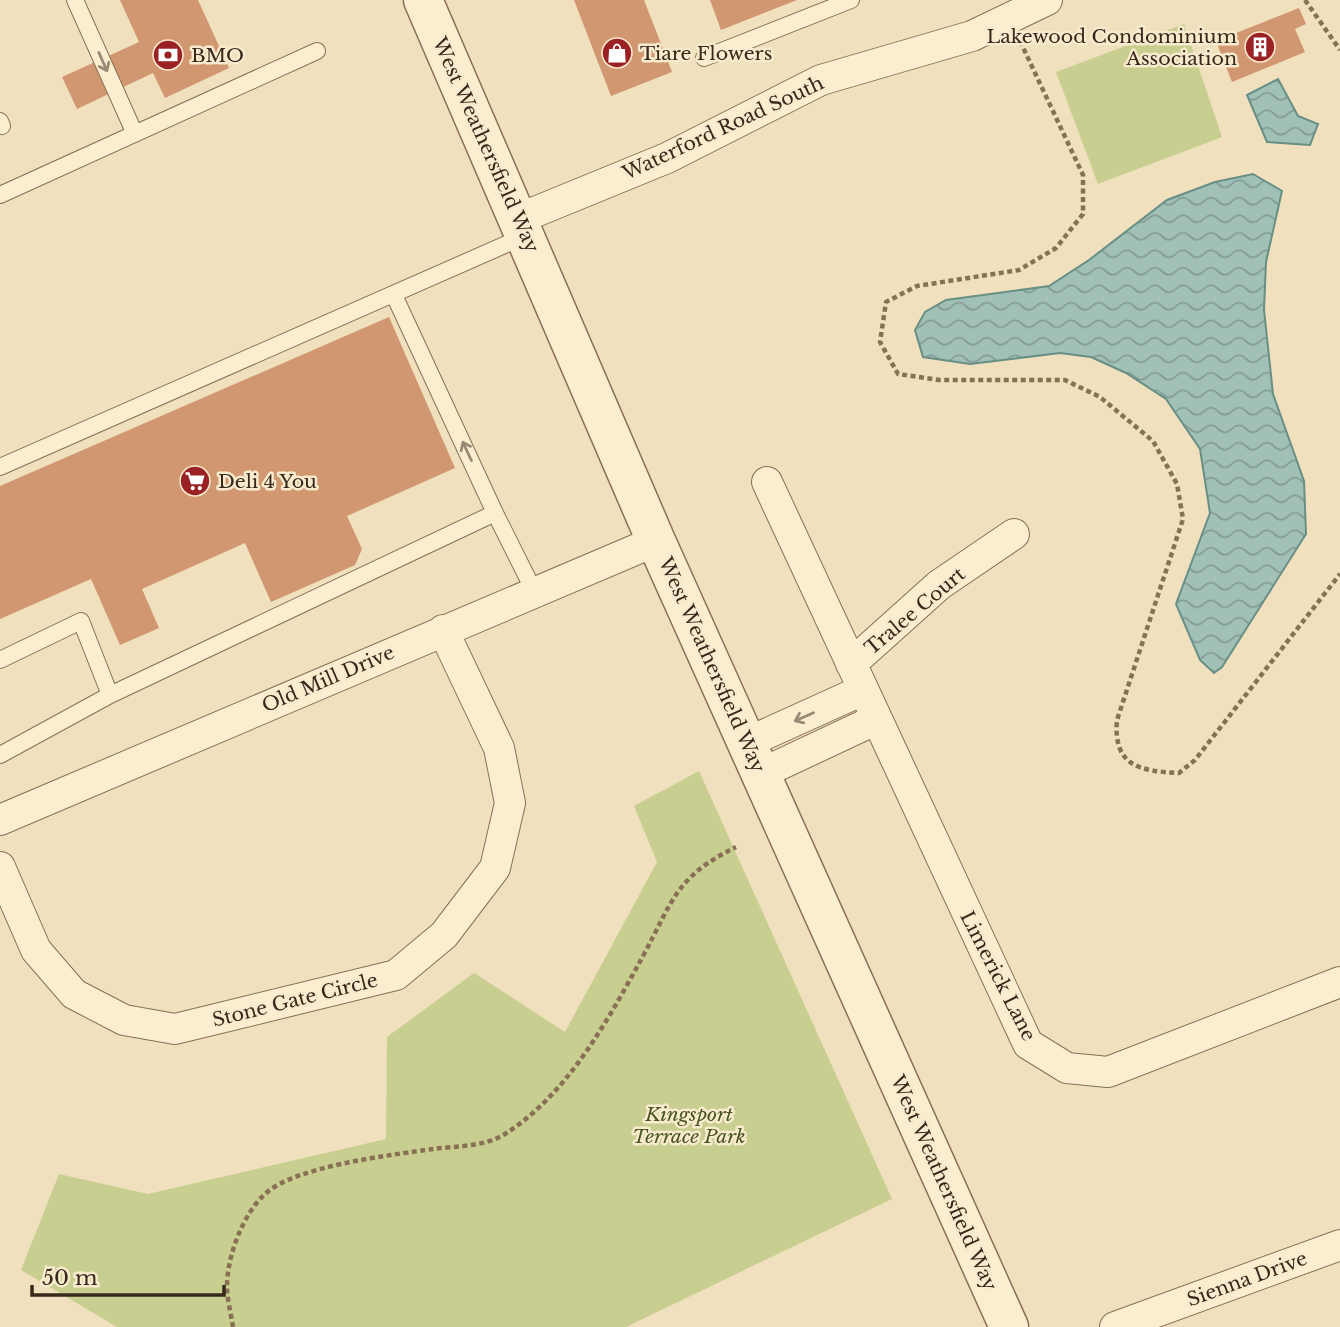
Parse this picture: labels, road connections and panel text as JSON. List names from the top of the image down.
{
  "streets": {
    "street": [
      "Waterford Road South",
      "West Weathersfield Way",
      "Tralee Court",
      "Old Mill Drive",
      "Limerick Lane",
      "Stone Gate Circle",
      "Sienna Drive"
    ]
  },
  "crossings": [
    ["Waterford Road South", "West Weathersfield Way"],
    ["West Weathersfield Way", "Old Mill Drive"],
    ["Tralee Court", "Limerick Lane"],
    ["Old Mill Drive", "Stone Gate Circle"]
  ],
  "parks": ["Kingsport Terrace Park"],
  "places": {
    "building": ["Lakewood Condominium Association"],
    "shop": ["Tiare Flowers"],
    "bank": ["BMO"],
    "supermarket": ["Deli 4 You"]
  },
  "scale_bar": "50 m"
}
